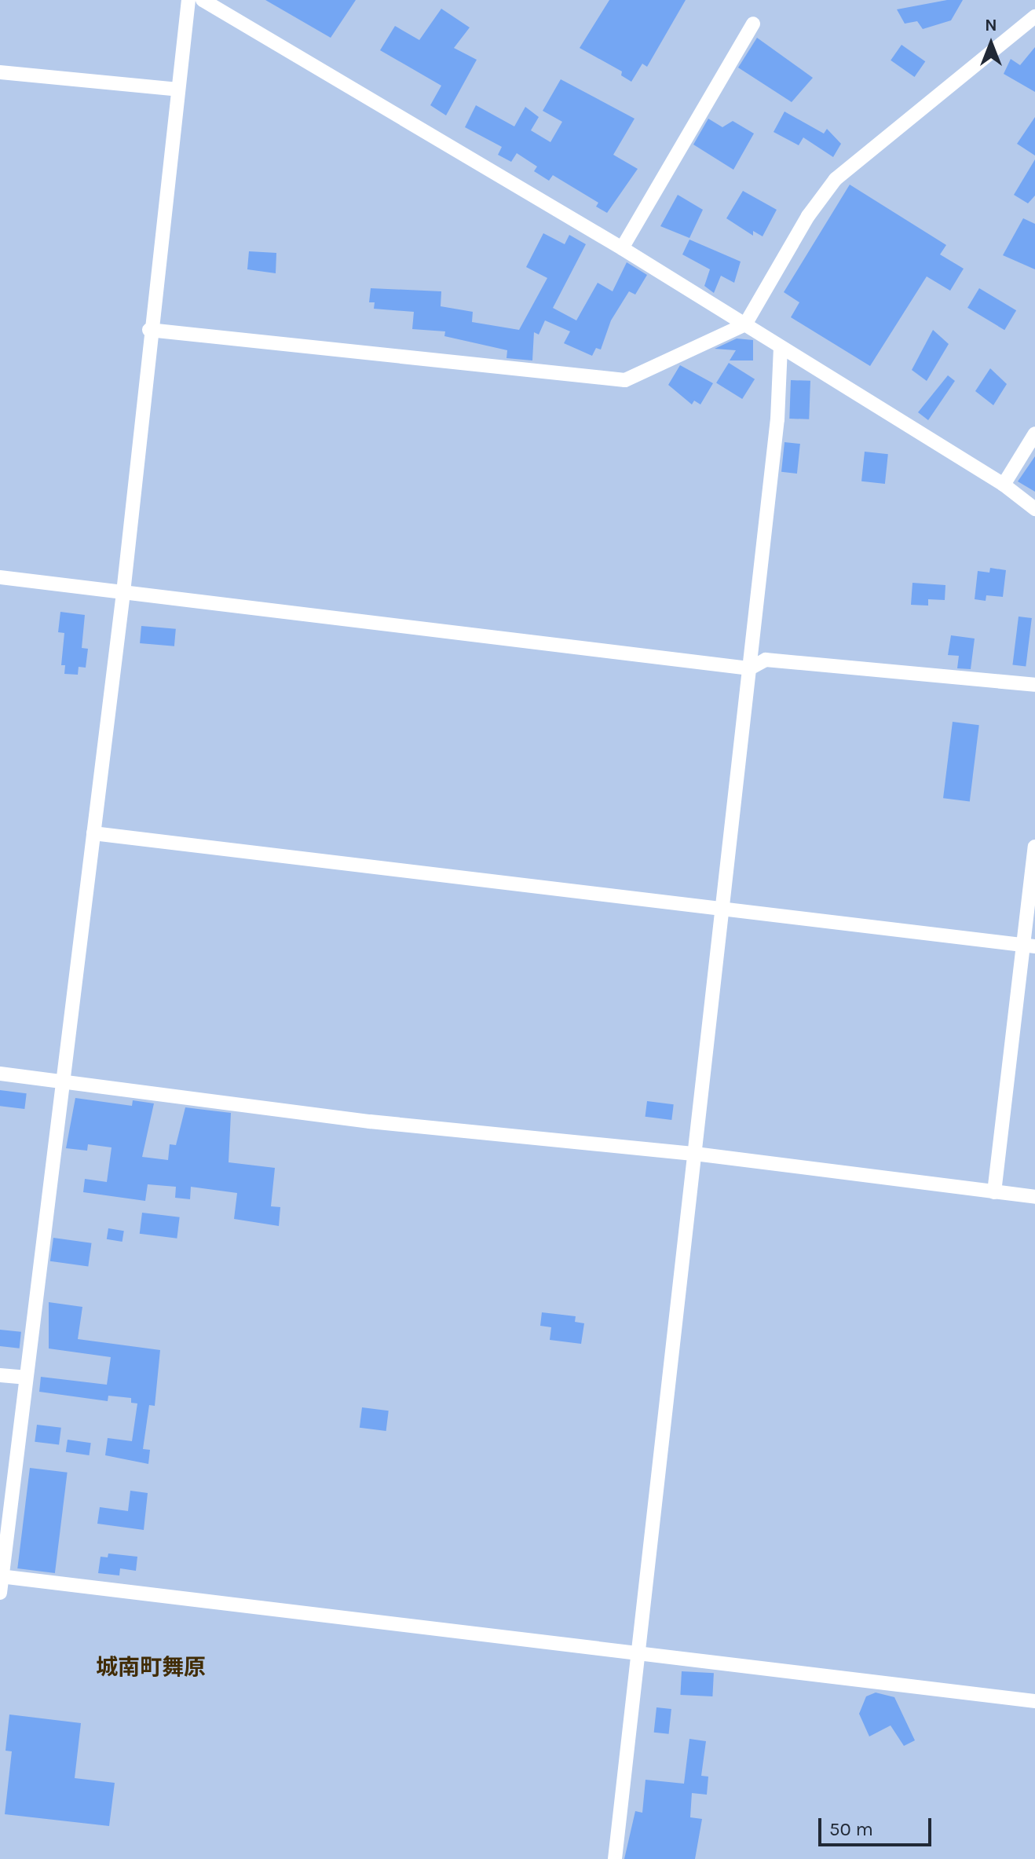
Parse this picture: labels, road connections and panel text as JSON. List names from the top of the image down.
{
  "districts": ["城南町舞原"],
  "scale_bar": "50 m",
  "north": "top"
}
